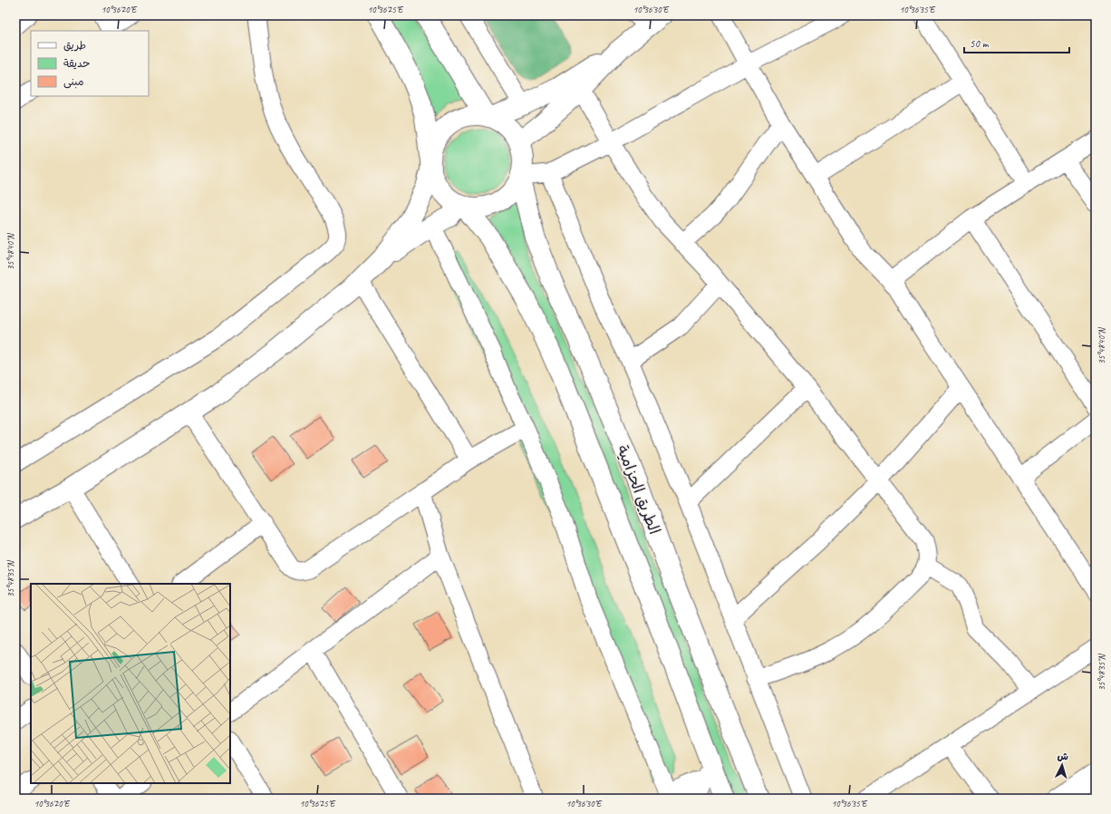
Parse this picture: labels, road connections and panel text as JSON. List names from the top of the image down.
{
  "streets": {
    "main road": ["الطريق الحزامية"]
  },
  "legend": ["طريق", "حديقة", "مبنى"],
  "scale_bar": "50 m",
  "north": "top",
  "coordinates": [
    "10°36'20\"E",
    "10°36'25\"E",
    "10°36'30\"E",
    "10°36'35\"E",
    "35°48'40\"N",
    "35°48'35\"N"
  ]
}
